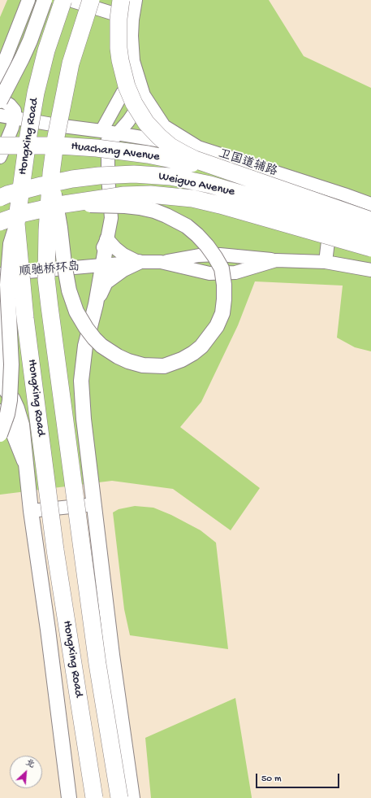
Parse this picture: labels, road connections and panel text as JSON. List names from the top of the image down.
{
  "streets": {
    "highway": ["Hongxing Road", "Huachang Avenue", "Weiguo Avenue"],
    "street": ["卫国道辅路", "顺驰桥环岛"]
  },
  "crossings": [
    ["Huachang Avenue", "Weiguo Avenue"]
  ],
  "scale_bar": "50 m",
  "north": "top right"
}
